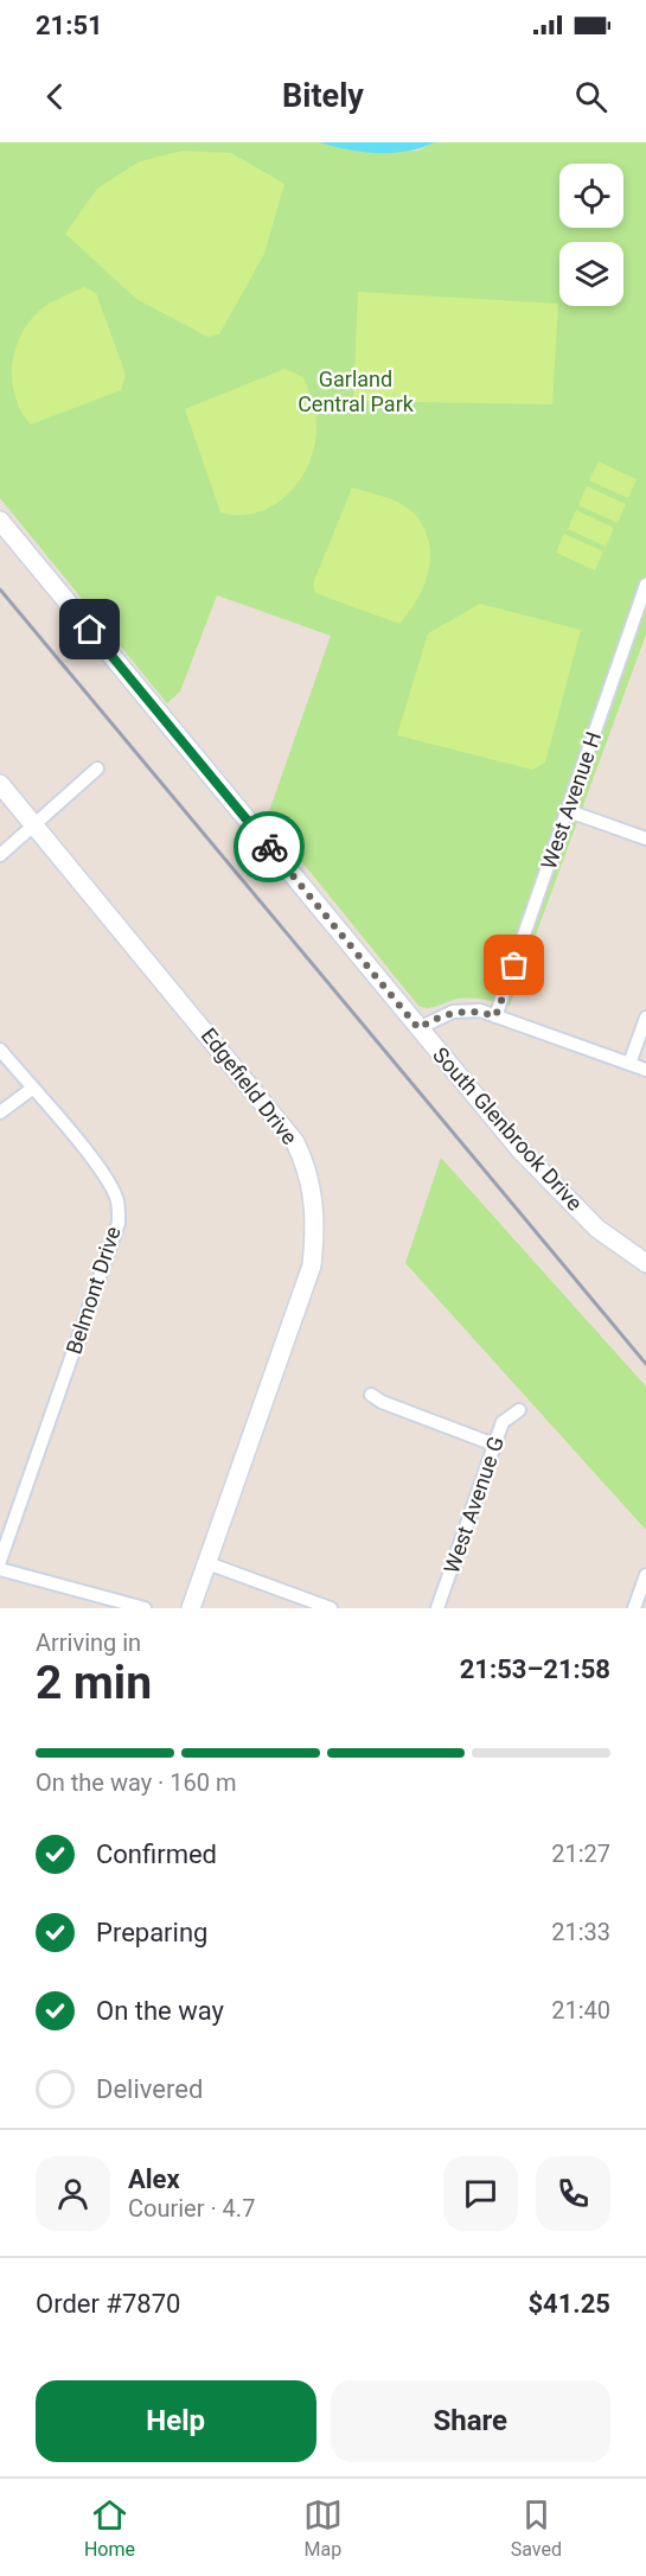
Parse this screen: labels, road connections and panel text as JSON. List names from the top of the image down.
{
  "streets": {
    "street": [
      "West Avenue H",
      "Edgefield Drive",
      "South Glenbrook Drive",
      "Belmont Drive",
      "West Avenue G"
    ]
  },
  "parks": ["Garland Central Park"],
  "page": {
    "status": "21:51",
    "header": "Bitely",
    "heading": ["2 min", "Arriving in", "21:53–21:58"],
    "panel": [
      "Alex",
      "Courier · 4.7",
      "Order #7870",
      "$41.25"
    ],
    "bar": "On the way · 160 m",
    "list": [
      ["Confirmed", "21:27"],
      ["Preparing", "21:33"],
      ["On the way", "21:40"],
      "Delivered"
    ],
    "buttons": ["Help", "Share"],
    "tabs": ["Home", "Map", "Saved"]
  }
}
